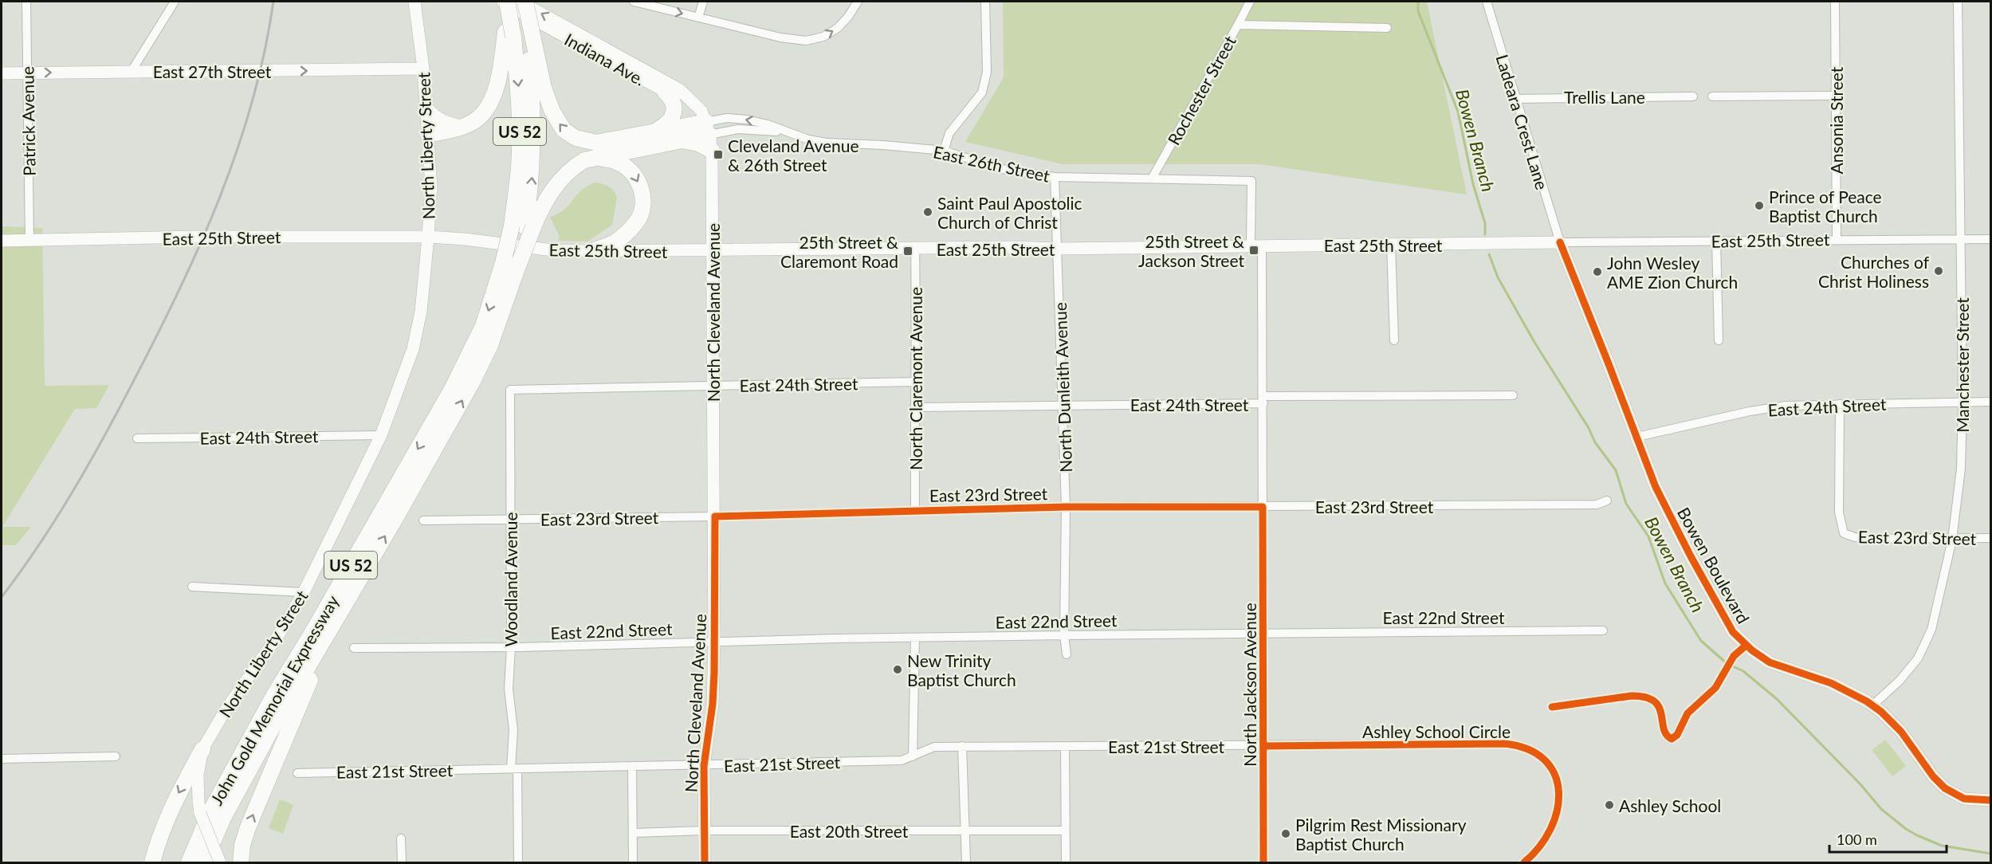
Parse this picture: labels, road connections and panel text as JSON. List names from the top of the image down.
{
  "streets": {
    "highway": ["US 52", "John Gold Memorial Expressway"],
    "street": [
      "Indiana Ave.",
      "East 27th Street",
      "Rochester Street",
      "Trellis Lane",
      "Ansonia Street",
      "Patrick Avenue",
      "Ladeara Crest Lane",
      "North Liberty Street",
      "East 26th Street",
      "East 25th Street",
      "North Cleveland Avenue",
      "Manchester Street",
      "North Claremont Avenue",
      "East 24th Street",
      "North Dunleith Avenue",
      "East 23rd Street",
      "Bowen Boulevard",
      "Woodland Avenue",
      "East 22nd Street",
      "North Jackson Avenue",
      "Ashley School Circle",
      "East 21st Street",
      "East 20th Street"
    ]
  },
  "crossings": [
    ["Indiana Ave.", "North Cleveland Avenue"],
    ["East 27th Street", "Patrick Avenue"],
    ["East 27th Street", "North Liberty Street"],
    ["Rochester Street", "East 26th Street"],
    ["Trellis Lane", "Ladeara Crest Lane"],
    ["Ansonia Street", "East 25th Street"],
    ["Patrick Avenue", "East 25th Street"],
    ["Ladeara Crest Lane", "East 25th Street"],
    ["Ladeara Crest Lane", "Bowen Boulevard"],
    ["North Liberty Street", "East 25th Street"],
    ["North Liberty Street", "East 24th Street"],
    ["East 26th Street", "North Dunleith Avenue"],
    ["East 26th Street", "North Jackson Avenue"],
    ["East 25th Street", "North Cleveland Avenue"],
    ["East 25th Street", "Manchester Street"],
    ["East 25th Street", "North Claremont Avenue"],
    ["East 25th Street", "North Dunleith Avenue"],
    ["East 25th Street", "Bowen Boulevard"],
    ["East 25th Street", "North Jackson Avenue"],
    ["North Cleveland Avenue", "East 24th Street"],
    ["North Cleveland Avenue", "East 23rd Street"],
    ["North Cleveland Avenue", "East 22nd Street"],
    ["North Cleveland Avenue", "East 21st Street"],
    ["North Cleveland Avenue", "East 20th Street"],
    ["Manchester Street", "East 24th Street"],
    ["Manchester Street", "East 23rd Street"],
    ["Manchester Street", "Bowen Boulevard"],
    ["North Claremont Avenue", "East 24th Street"],
    ["North Claremont Avenue", "East 23rd Street"],
    ["East 24th Street", "North Dunleith Avenue"],
    ["East 24th Street", "East 23rd Street"],
    ["East 24th Street", "Bowen Boulevard"],
    ["East 24th Street", "Woodland Avenue"],
    ["East 24th Street", "North Jackson Avenue"],
    ["North Dunleith Avenue", "East 23rd Street"],
    ["North Dunleith Avenue", "East 22nd Street"],
    ["East 23rd Street", "Woodland Avenue"],
    ["East 23rd Street", "North Jackson Avenue"],
    ["Woodland Avenue", "East 22nd Street"],
    ["Woodland Avenue", "East 21st Street"],
    ["East 22nd Street", "North Jackson Avenue"],
    ["North Jackson Avenue", "Ashley School Circle"],
    ["North Jackson Avenue", "East 21st Street"],
    ["Ashley School Circle", "East 21st Street"]
  ],
  "one_way": ["East 27th Street"],
  "water": ["Bowen Branch"],
  "places": {
    "transit": ["Cleveland Avenue & 26th Street", "25th Street & Jackson Street", "25th Street & Claremont Road"],
    "other": [
      "Prince of Peace Baptist Church",
      "Saint Paul Apostolic Church of Christ",
      "Churches of Christ Holiness",
      "John Wesley AME Zion Church",
      "New Trinity Baptist Church",
      "Ashley School",
      "Pilgrim Rest Missionary Baptist Church"
    ]
  },
  "scale_bar": "100 m"
}
